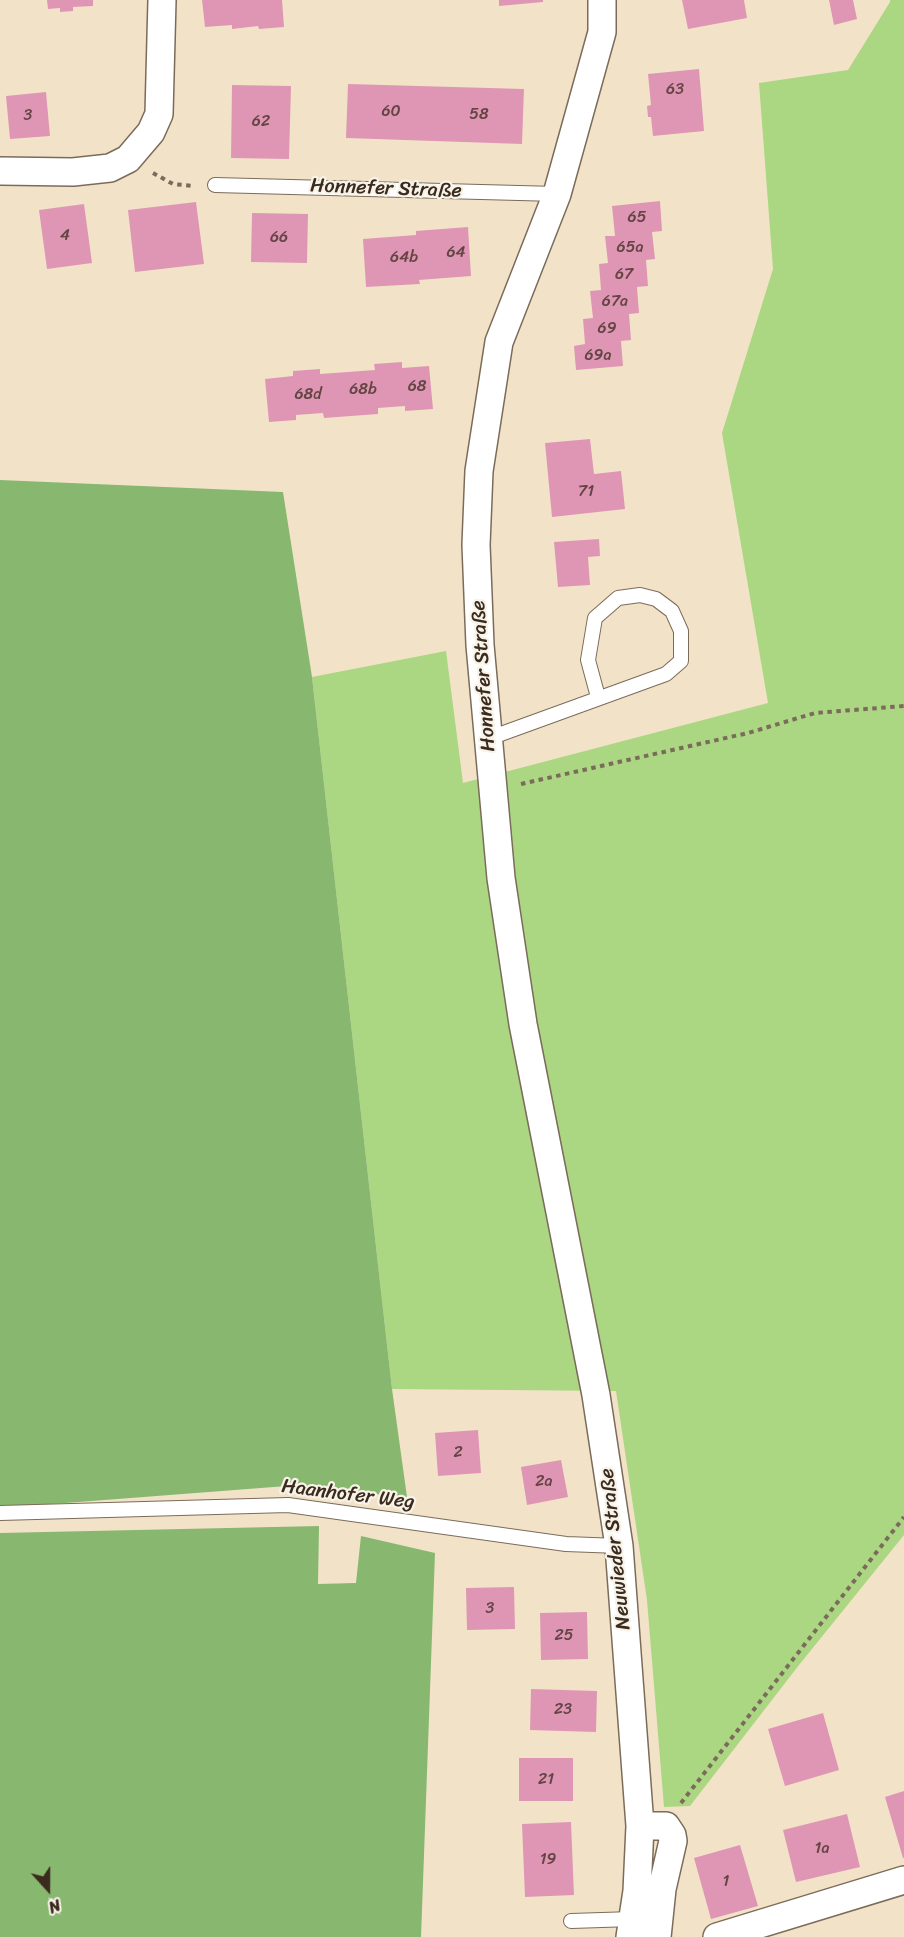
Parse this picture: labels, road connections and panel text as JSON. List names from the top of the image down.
{
  "streets": {
    "street": ["Honnefer Straße", "Neuwieder Straße"],
    "lane": ["Haanhofer Weg"]
  },
  "crossings": [
    ["Honnefer Straße", "Neuwieder Straße"],
    ["Haanhofer Weg", "Neuwieder Straße"]
  ],
  "house_numbers": [
    "63",
    "60",
    "58",
    "3",
    "62",
    "65",
    "4",
    "66",
    "65a",
    "64",
    "64b",
    "67",
    "67a",
    "69",
    "69a",
    "68",
    "68b",
    "68d",
    "71",
    "2",
    "2a",
    "3",
    "25",
    "23",
    "21",
    "1a",
    "19",
    "1"
  ],
  "north": "bottom"
}
